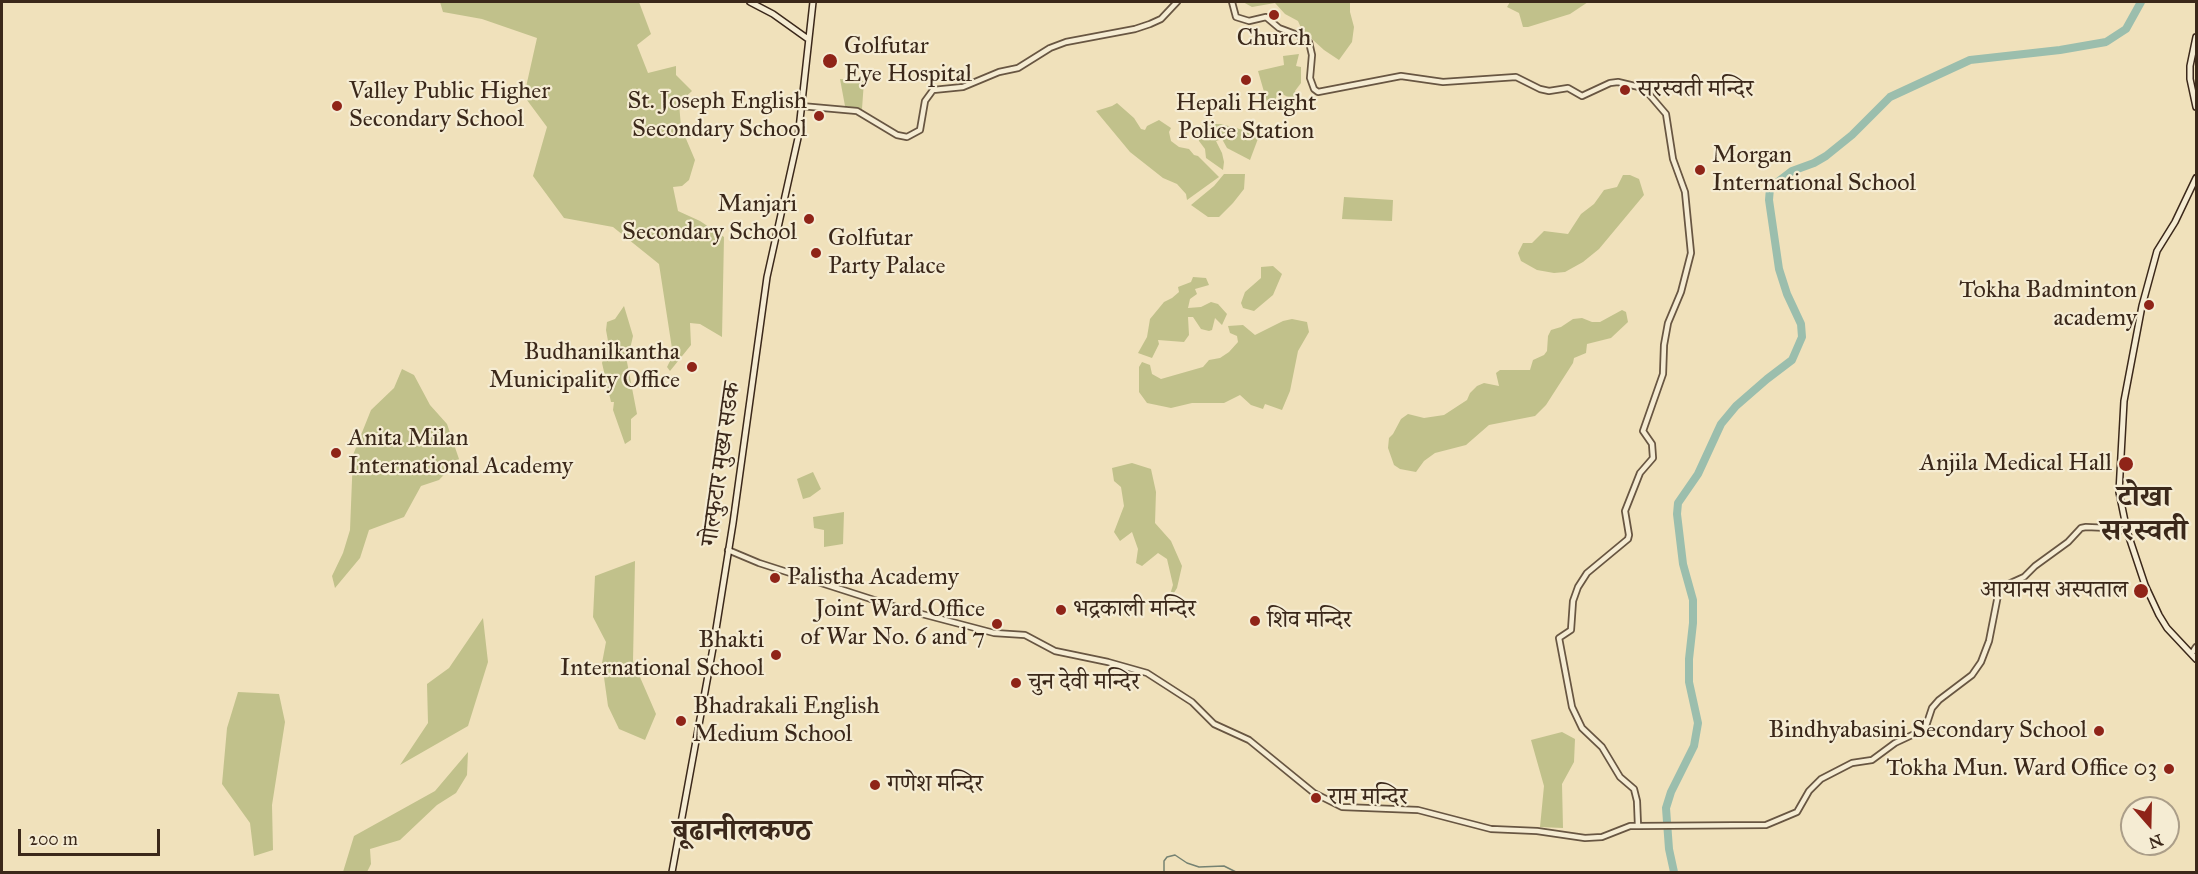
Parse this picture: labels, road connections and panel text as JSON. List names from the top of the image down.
{
  "streets": {
    "main road": ["गोल्फुटार मुख्य सडक"]
  },
  "districts": ["टोखा सरस्वती", "बूढानीलकण्ठ"],
  "places": [
    "Church",
    "Golfutar Eye Hospital",
    "Hepali Height Police Station",
    "सरस्वती मन्दिर",
    "Valley Public Higher Secondary School",
    "St. Joseph English Secondary School",
    "Morgan International School",
    "Manjari Secondary School",
    "Golfutar Party Palace",
    "Tokha Badminton academy",
    "Budhanilkantha Municipality Office",
    "Anita Milan International Academy",
    "Anjila Medical Hall",
    "Palistha Academy",
    "आयानस अस्पताल",
    "भद्रकाली मन्दिर",
    "शिव मन्दिर",
    "Joint Ward Office of War No. 6 and 7",
    "Bhakti International School",
    "चुन देवी मन्दिर",
    "Bhadrakali English Medium School",
    "Bindhyabasini Secondary School",
    "Tokha Mun. Ward Office 03",
    "गणेश मन्दिर",
    "राम मन्दिर"
  ],
  "scale_bar": "200 m",
  "north": "bottom"
}
